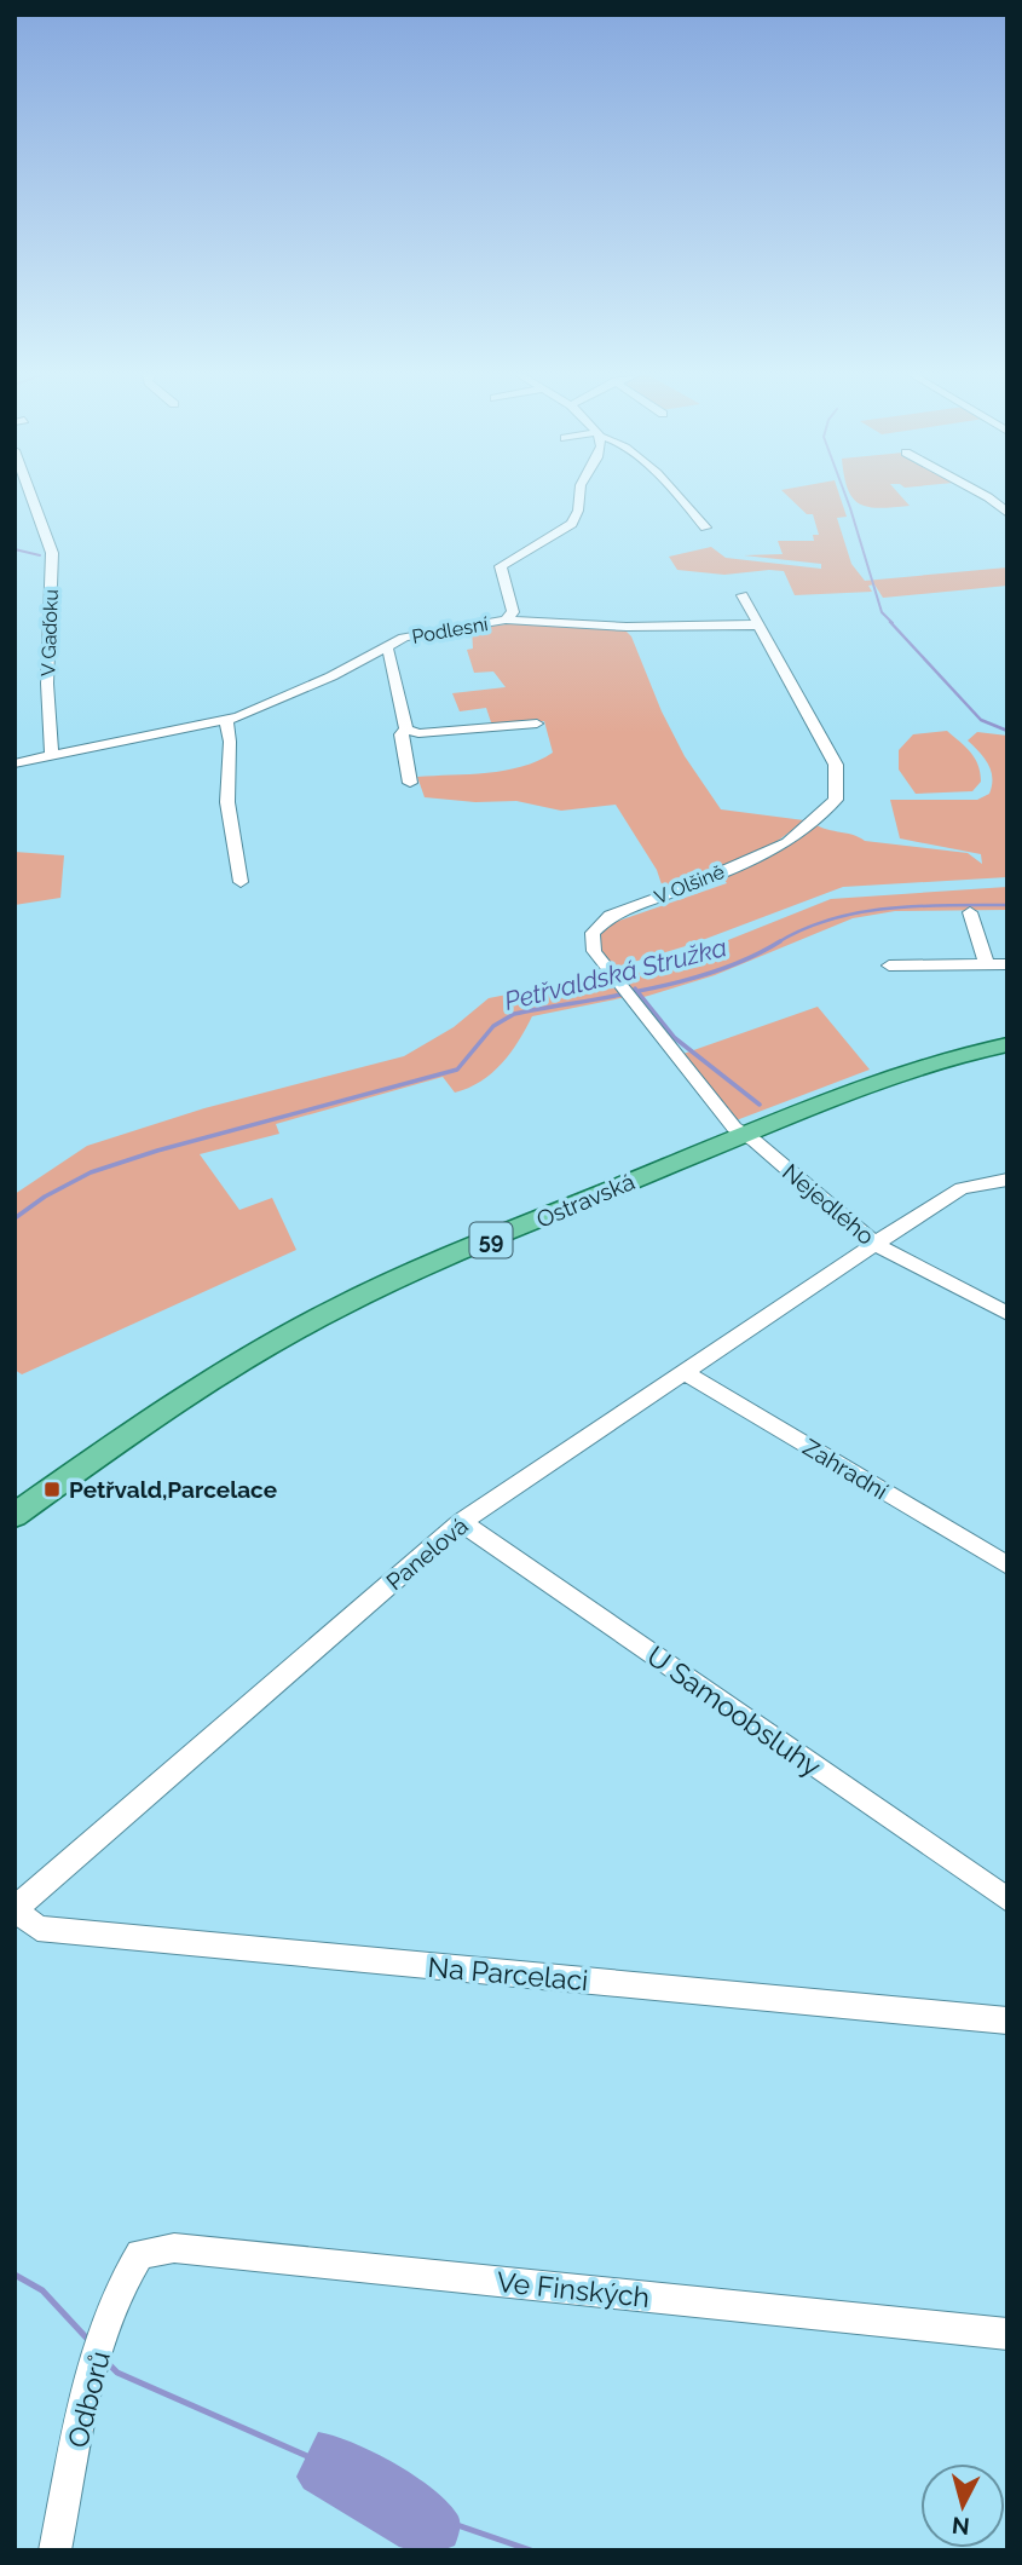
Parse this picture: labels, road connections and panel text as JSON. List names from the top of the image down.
{
  "streets": {
    "main road": ["Ostravská", "59"],
    "street": [
      "Podlesní",
      "V Gaďoku",
      "V Olšině",
      "Nejedlého",
      "Zahradní",
      "Panelová",
      "U Samoobsluhy",
      "Na Parcelaci",
      "Ve Finských",
      "Odborů"
    ]
  },
  "crossings": [
    ["Podlesní", "V Gaďoku"],
    ["V Olšině", "Ostravská"],
    ["V Olšině", "Nejedlého"],
    ["Ostravská", "Nejedlého"],
    ["Nejedlého", "Panelová"],
    ["Zahradní", "Panelová"],
    ["Panelová", "U Samoobsluhy"],
    ["Panelová", "Na Parcelaci"],
    ["Ve Finských", "Odborů"]
  ],
  "water": ["Petřvaldská Stružka"],
  "places": {
    "transit": ["Petřvald,Parcelace"]
  },
  "north": "bottom"
}
